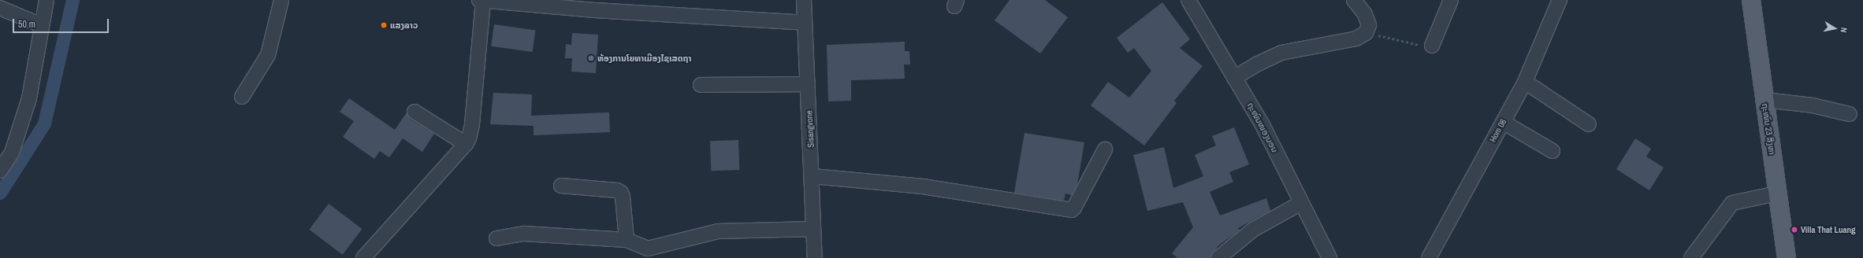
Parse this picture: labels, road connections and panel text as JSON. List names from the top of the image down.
{
  "streets": {
    "main road": ["ຖະໜົນ 23 ສິງຫາ"],
    "street": ["ຖະໜົນໜອງບອນ", "Sisangvone", "Hom 06"]
  },
  "places": ["ແສງລາວ", "ຫ້ອງການໂຍທາເມືອງໄຊເສດຖາ", "Villa That Luang"],
  "scale_bar": "50 m",
  "north": "right"
}
